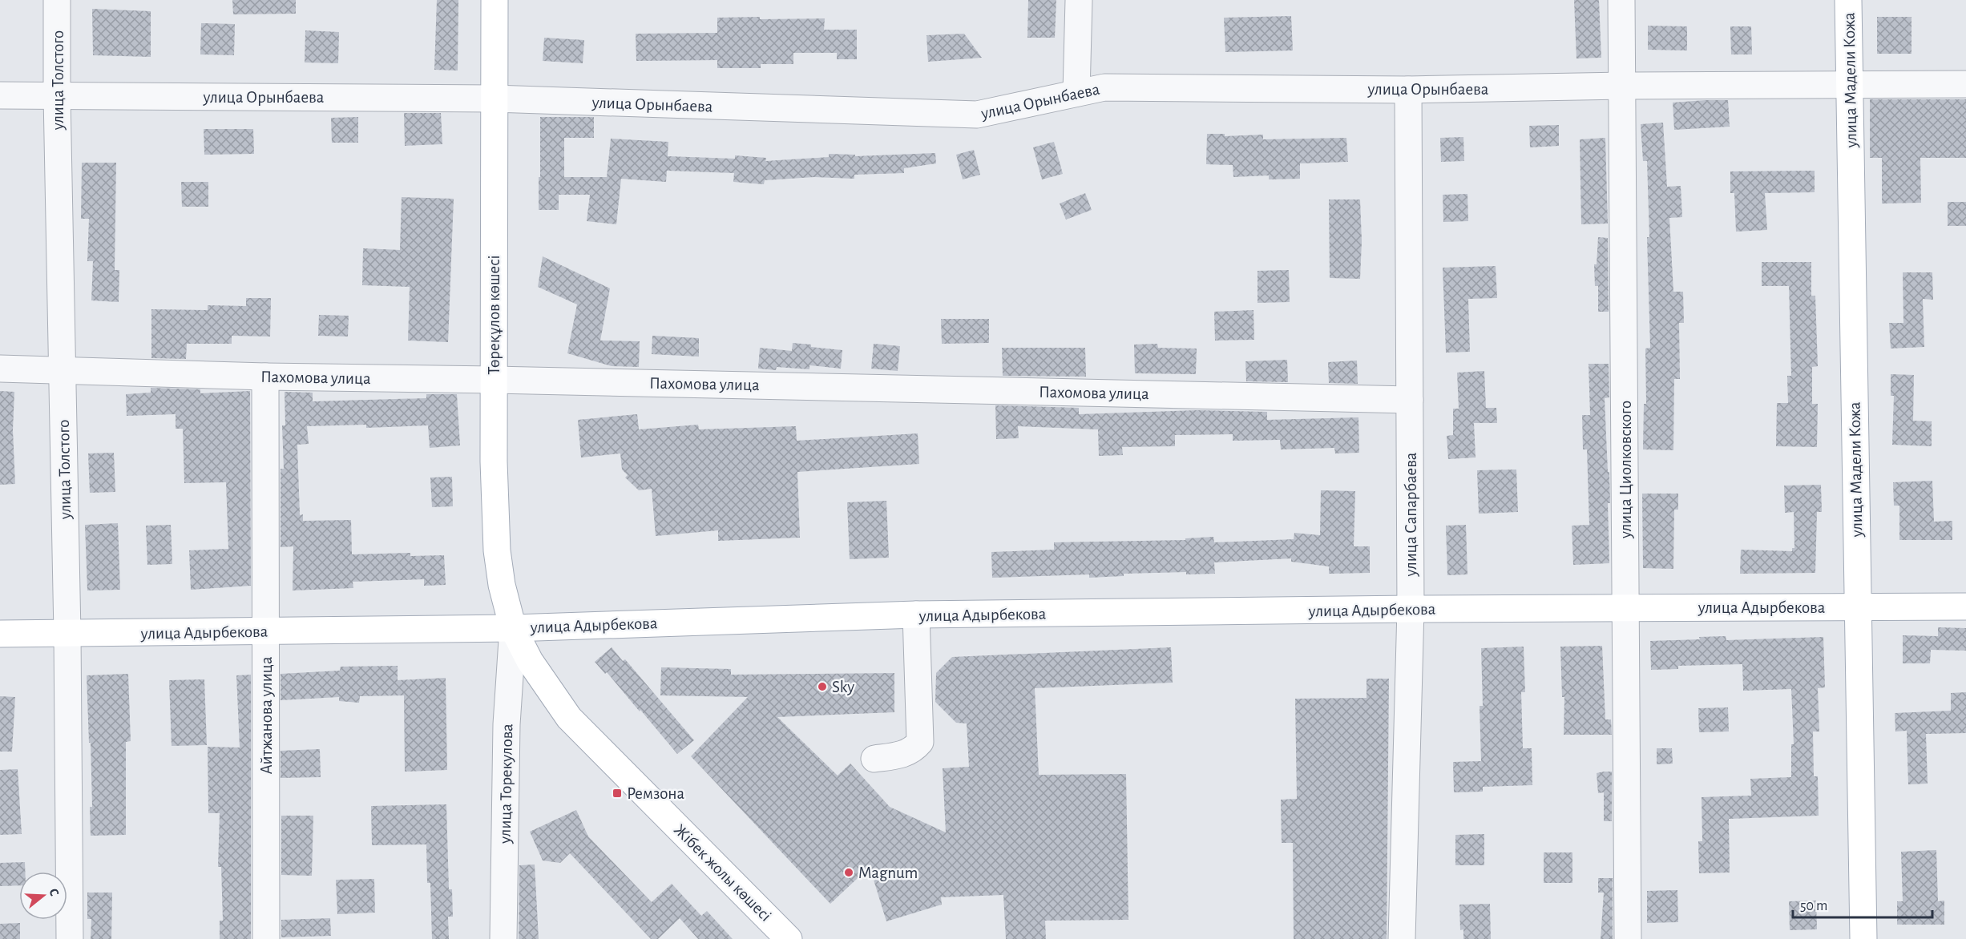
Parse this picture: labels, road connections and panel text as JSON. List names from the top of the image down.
{
  "streets": {
    "main road": [
      "улица Мадели Кожа",
      "Төреқұлов көшесі",
      "улица Адырбекова",
      "Жібек жолы көшесі"
    ],
    "street": [
      "улица Толстого",
      "улица Орынбаева",
      "Пахомова улица",
      "улица Циолковского",
      "улица Сапарбаева",
      "Айтжанова улица",
      "улица Торекулова"
    ]
  },
  "crossings": [
    ["улица Толстого", "улица Орынбаева"],
    ["улица Толстого", "Пахомова улица"],
    ["улица Толстого", "улица Адырбекова"],
    ["улица Мадели Кожа", "улица Орынбаева"],
    ["улица Мадели Кожа", "улица Адырбекова"],
    ["улица Орынбаева", "Төреқұлов көшесі"],
    ["улица Орынбаева", "улица Циолковского"],
    ["улица Орынбаева", "улица Сапарбаева"],
    ["Төреқұлов көшесі", "Пахомова улица"],
    ["Төреқұлов көшесі", "улица Адырбекова"],
    ["Төреқұлов көшесі", "улица Торекулова"],
    ["Төреқұлов көшесі", "Жібек жолы көшесі"],
    ["Пахомова улица", "улица Сапарбаева"],
    ["Пахомова улица", "Айтжанова улица"],
    ["улица Циолковского", "улица Адырбекова"],
    ["улица Сапарбаева", "улица Адырбекова"],
    ["улица Адырбекова", "Айтжанова улица"],
    ["улица Адырбекова", "улица Торекулова"],
    ["улица Адырбекова", "Жібек жолы көшесі"],
    ["улица Торекулова", "Жібек жолы көшесі"]
  ],
  "places": {
    "other": ["Sky", "Magnum"],
    "transit": ["Ремзона"]
  },
  "scale_bar": "50 m",
  "north": "right"
}
